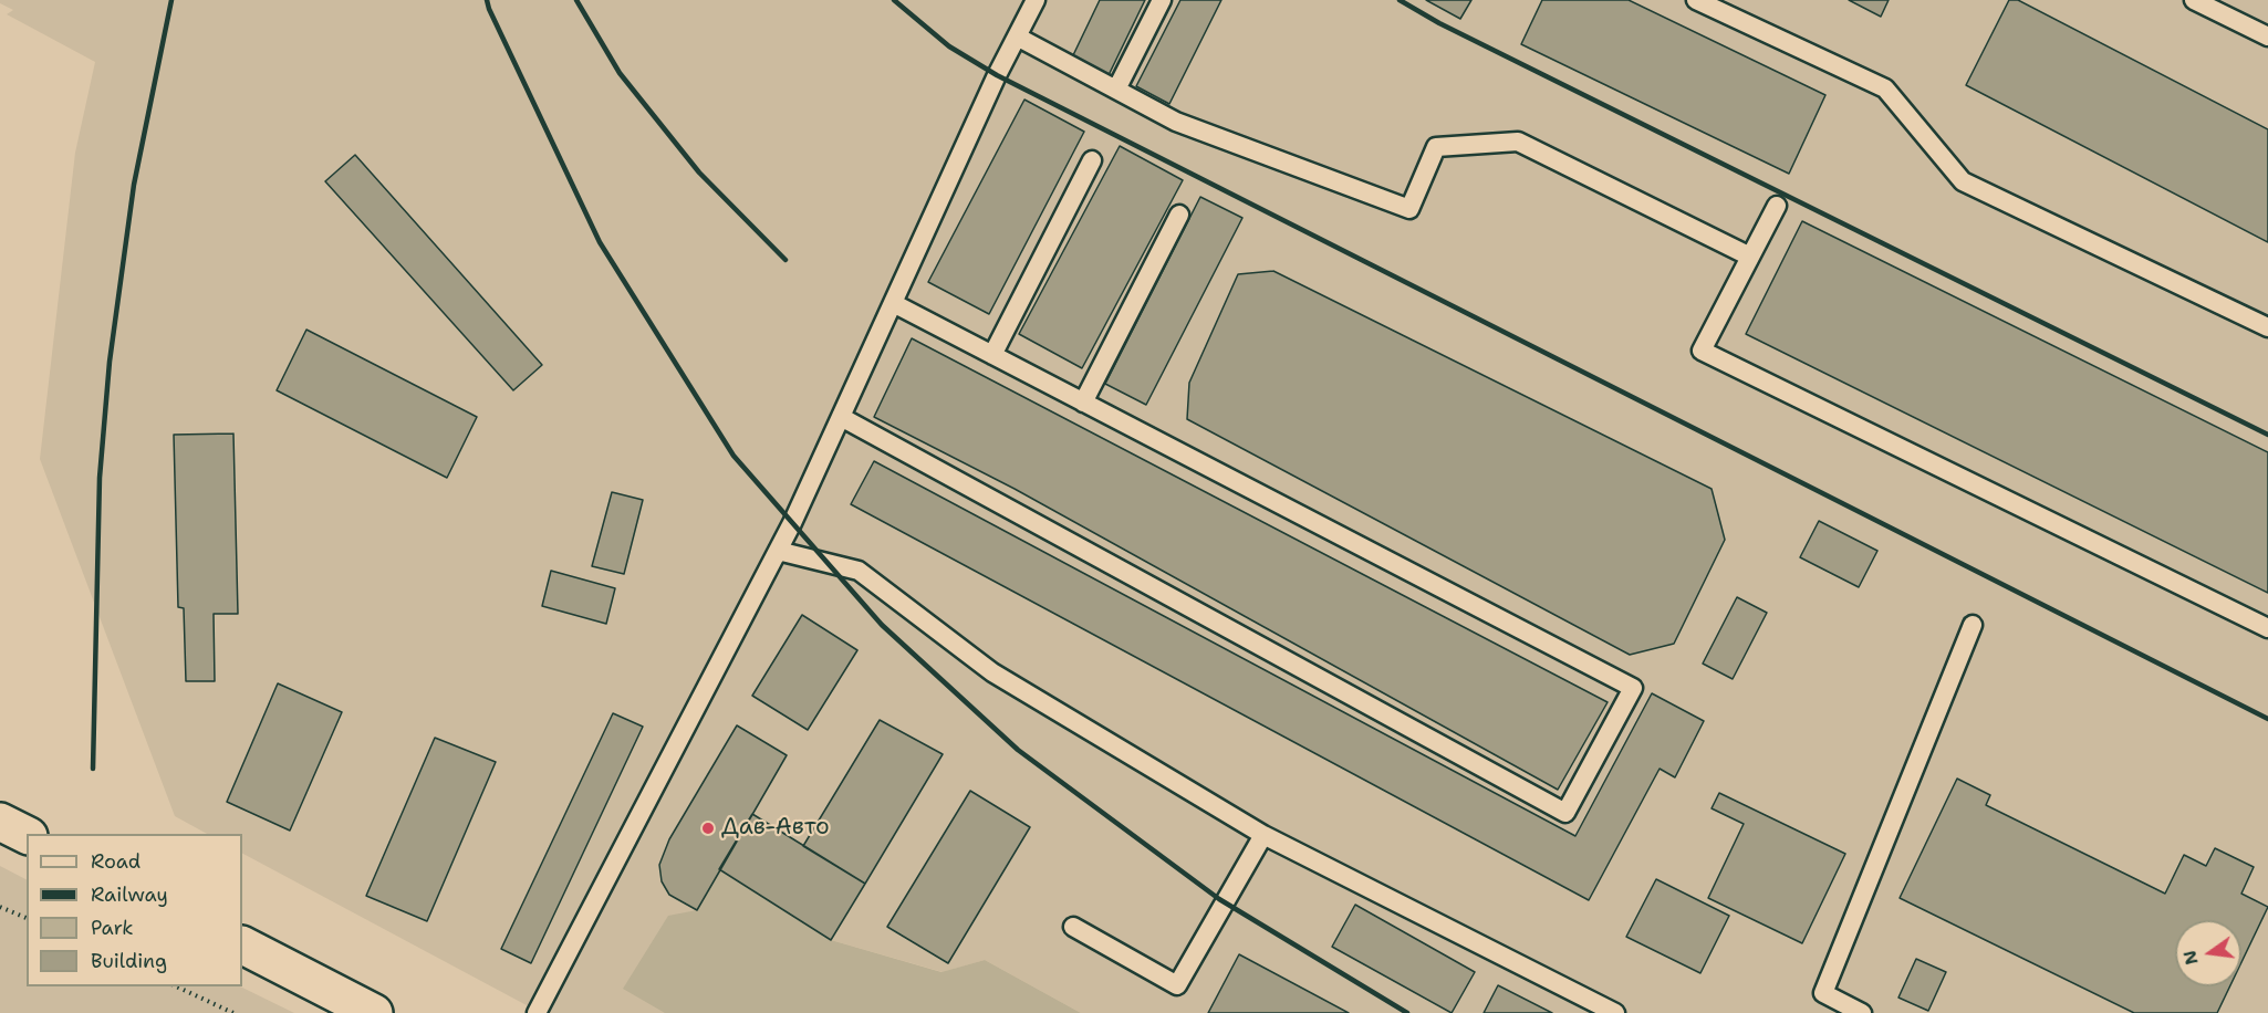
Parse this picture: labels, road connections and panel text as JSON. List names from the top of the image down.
{
  "places": ["Дав-Авто"],
  "legend": [
    "Road",
    "Railway",
    "Park",
    "Building"
  ],
  "north": "left"
}
